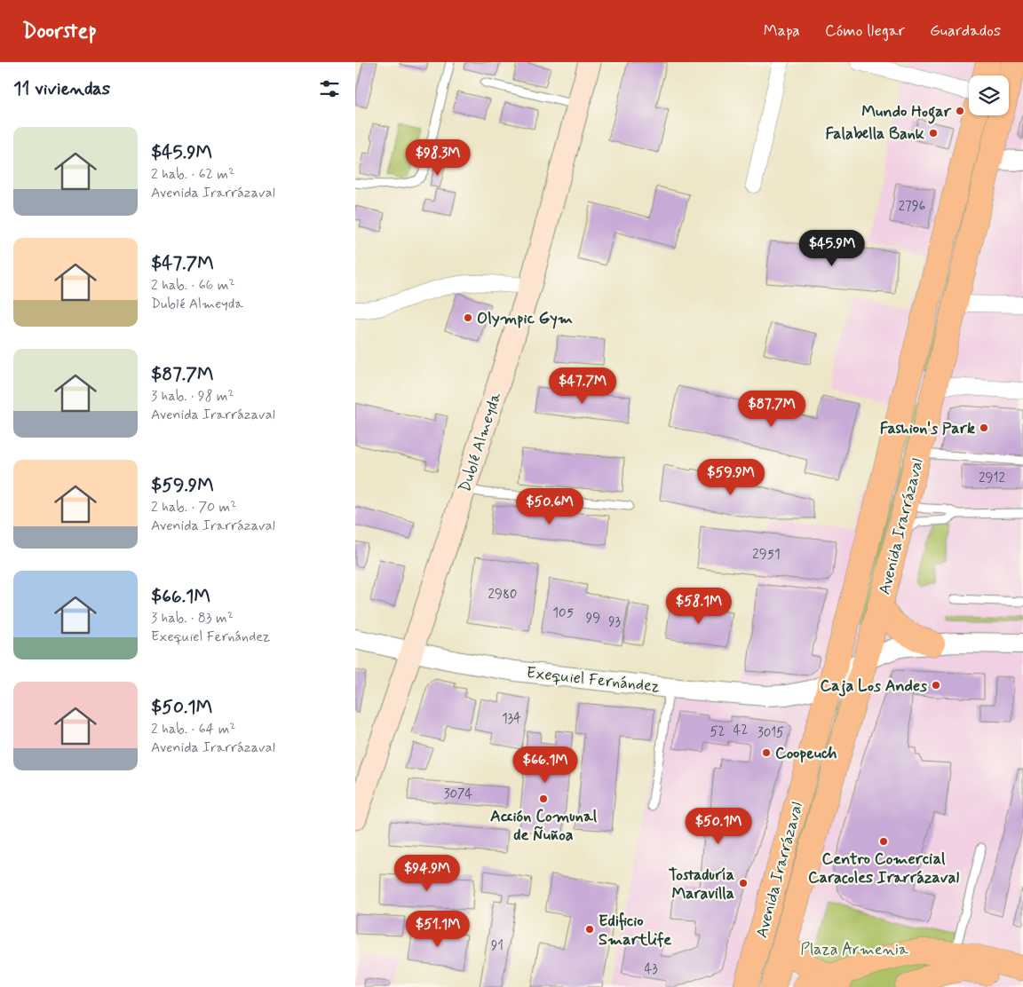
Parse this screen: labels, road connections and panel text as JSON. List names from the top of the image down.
{
  "streets": {
    "main road": ["Dublé Almeyda", "Avenida Irarrázaval"],
    "street": ["Exequiel Fernández"]
  },
  "crossings": [
    ["Dublé Almeyda", "Exequiel Fernández"],
    ["Avenida Irarrázaval", "Exequiel Fernández"]
  ],
  "parks": ["Plaza Armenia"],
  "places": [
    "Mundo Hogar",
    "Falabella Bank",
    "Olympic Gym",
    "Fashion's Park",
    "Caja Los Andes",
    "Coopeuch",
    "Acción Comunal de Ñuñoa",
    "Centro Comercial Caracoles Irarrázaval",
    "Tostaduría Maravilla",
    "Edificio Smartlife"
  ],
  "house_numbers": [
    "2796",
    "2912",
    "2951",
    "2980",
    "105",
    "99",
    "93",
    "134",
    "42",
    "52",
    "3015",
    "3074",
    "91",
    "43"
  ],
  "page": {
    "header": "Doorstep",
    "nav": ["Mapa", "Cómo llegar", "Guardados"],
    "heading": "11 viviendas",
    "list": [
      {
        "name": "$45.9M",
        "note": "2 hab. · 62 m² · Avenida Irarrázaval"
      },
      {
        "name": "$47.7M",
        "note": "2 hab. · 66 m² · Dublé Almeyda"
      },
      {
        "name": "$87.7M",
        "note": "3 hab. · 98 m² · Avenida Irarrázaval"
      },
      {
        "name": "$59.9M",
        "note": "2 hab. · 70 m² · Avenida Irarrázaval"
      },
      {
        "name": "$66.1M",
        "note": "3 hab. · 83 m² · Exequiel Fernández"
      },
      {
        "name": "$50.1M",
        "note": "2 hab. · 64 m² · Avenida Irarrázaval"
      }
    ],
    "price": [
      "$98.3M",
      "$45.9M",
      "$47.7M",
      "$87.7M",
      "$59.9M",
      "$50.6M",
      "$58.1M",
      "$66.1M",
      "$50.1M",
      "$94.9M",
      "$51.1M"
    ]
  }
}
